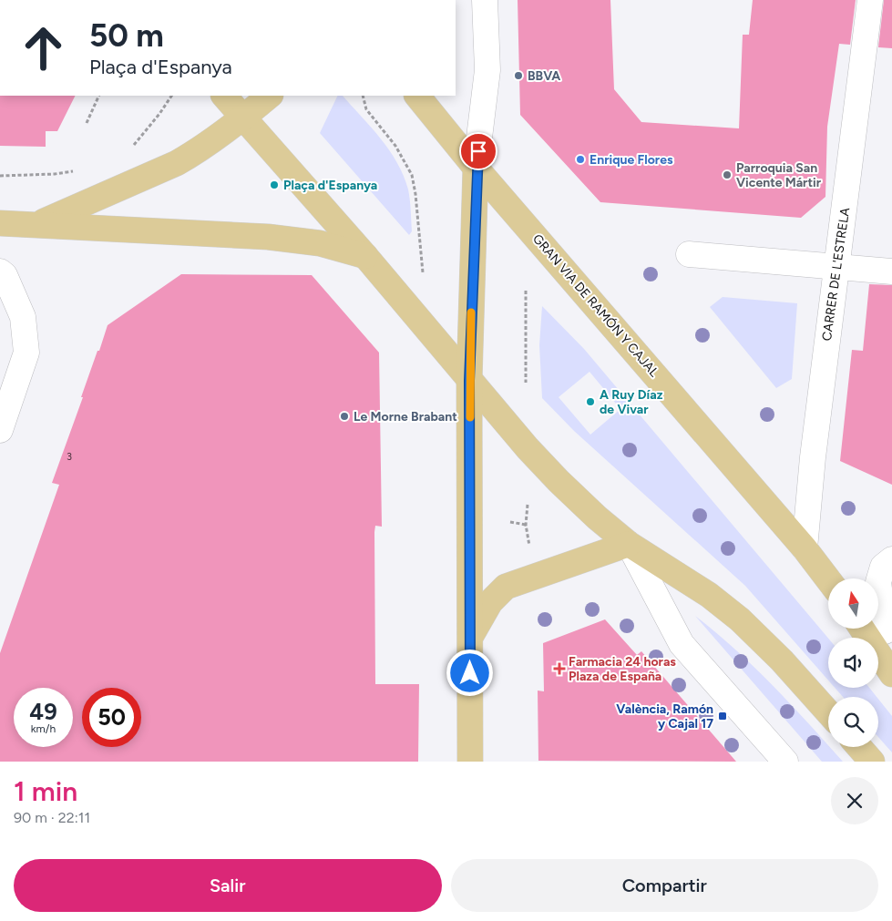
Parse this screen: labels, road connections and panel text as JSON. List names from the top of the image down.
{
  "streets": {
    "main road": ["GRAN VIA DE RAMÓN Y CAJAL"],
    "street": ["CARRER DE L'ESTRELA"]
  },
  "crossings": [
    ["CARRER DE L'ESTRELA", "GRAN VIA DE RAMÓN Y CAJAL"]
  ],
  "places": {
    "other": [
      "BBVA",
      "Enrique Flores",
      "Parroquia San Vicente Mártir",
      "Plaça d'Espanya",
      "A Ruy Díaz de Vivar",
      "Le Morne Brabant"
    ],
    "health": ["Farmacia 24 horas Plaza de España"],
    "transit": ["València, Ramón y Cajal 17"]
  },
  "house_numbers": ["3"],
  "north": "top",
  "page": {
    "turn": ["50 m", "Plaça d'Espanya"],
    "speed": "49 km/h",
    "limit": "50",
    "heading": ["1 min", "90 m · 22:11"],
    "buttons": ["Salir", "Compartir"]
  }
}
